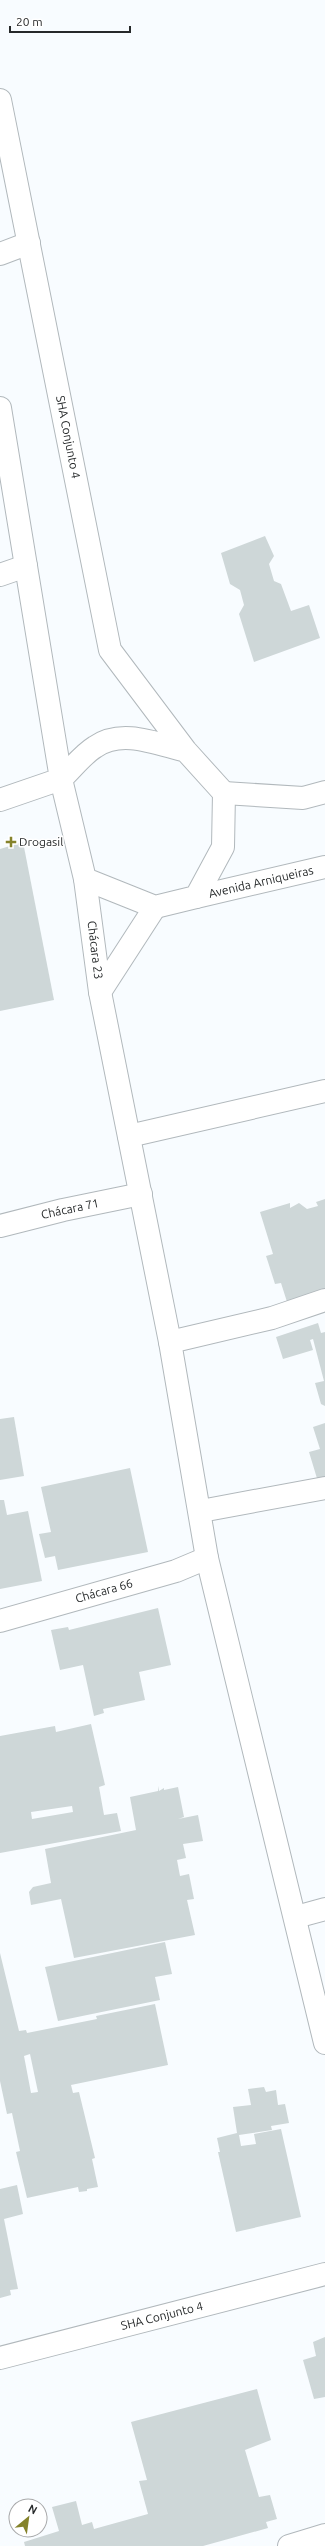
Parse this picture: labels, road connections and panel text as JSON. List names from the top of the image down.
{
  "streets": {
    "street": [
      "SHA Conjunto 4",
      "Avenida Arniqueiras",
      "Chácara 23",
      "Chácara 71",
      "Chácara 66"
    ]
  },
  "crossings": [
    ["Avenida Arniqueiras", "Chácara 23"]
  ],
  "places": {
    "health": ["Drogasil"]
  },
  "scale_bar": "20 m",
  "north": "top right"
}
